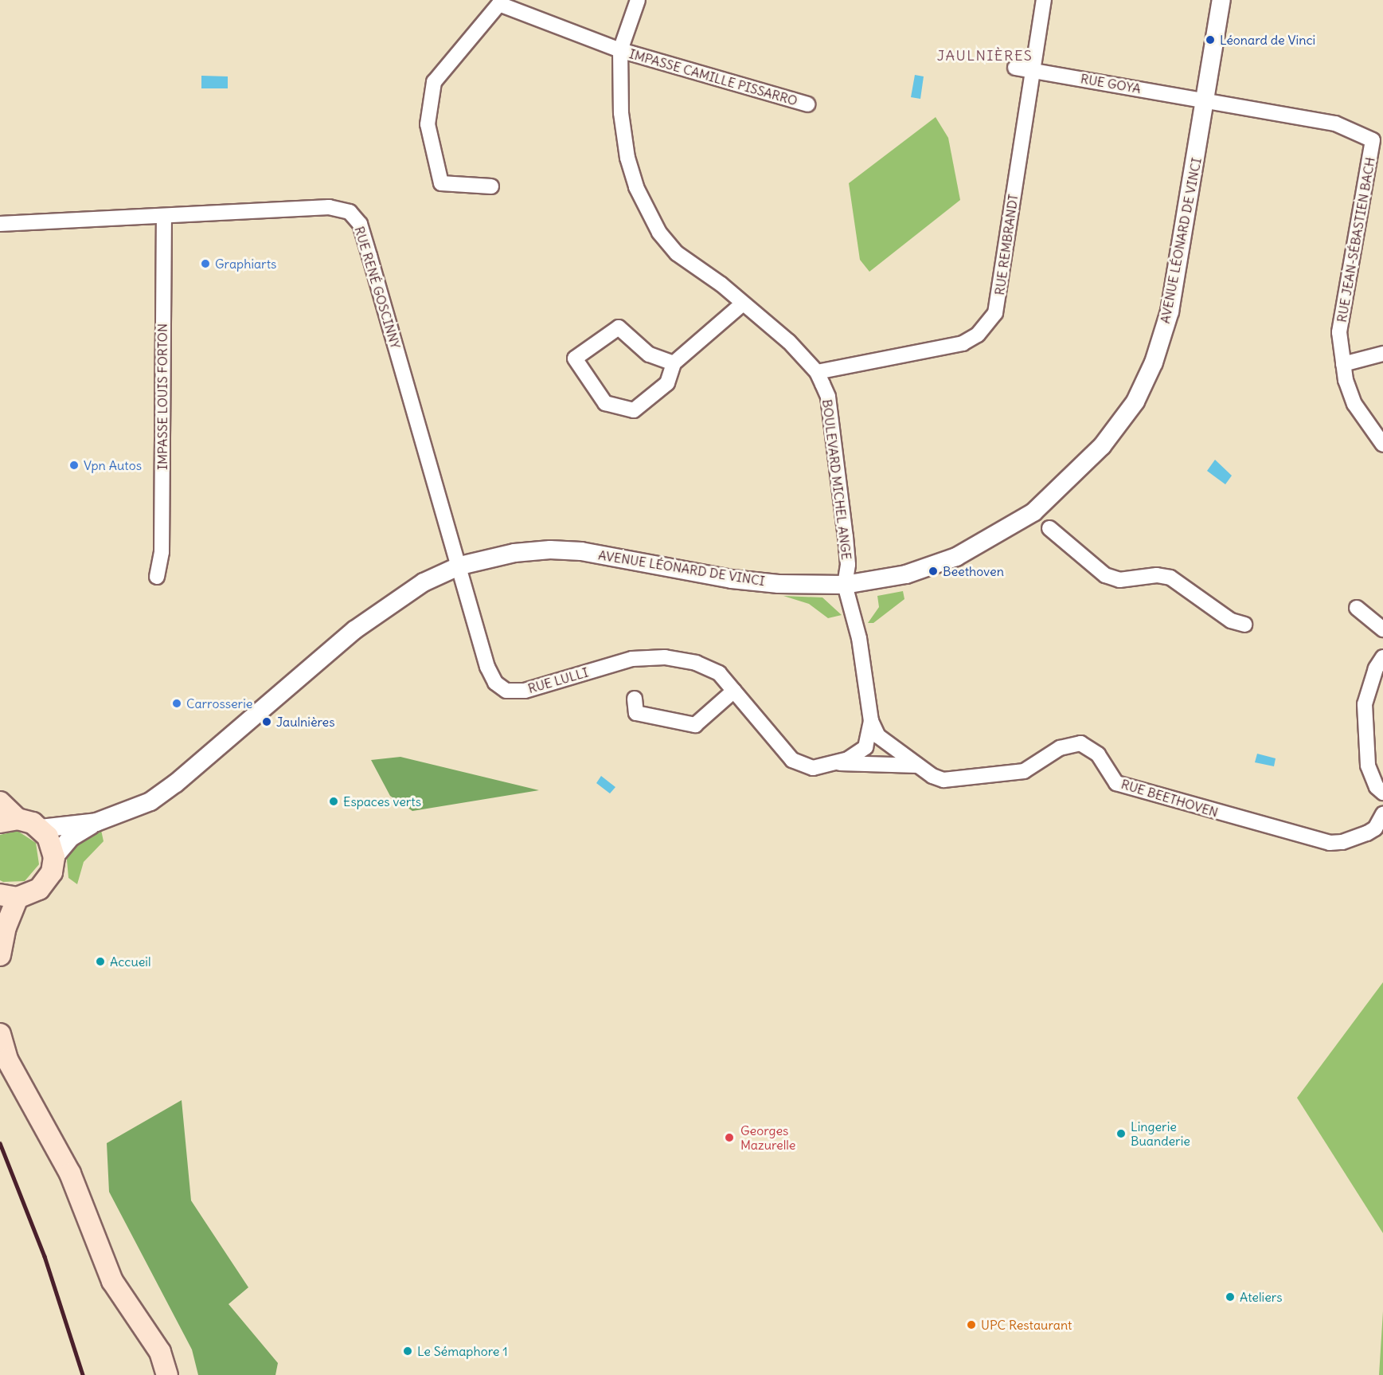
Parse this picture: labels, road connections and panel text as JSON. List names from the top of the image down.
{
  "streets": {
    "street": [
      "IMPASSE CAMILLE PISSARRO",
      "RUE GOYA",
      "RUE JEAN-SÉBASTIEN BACH",
      "AVENUE LÉONARD DE VINCI",
      "RUE REMBRANDT",
      "RUE RENÉ GOSCINNY",
      "IMPASSE LOUIS FORTON",
      "BOULEVARD MICHEL ANGE",
      "RUE LULLI",
      "RUE BEETHOVEN"
    ]
  },
  "crossings": [
    ["IMPASSE CAMILLE PISSARRO", "BOULEVARD MICHEL ANGE"],
    ["RUE GOYA", "RUE JEAN-SÉBASTIEN BACH"],
    ["RUE GOYA", "AVENUE LÉONARD DE VINCI"],
    ["RUE GOYA", "RUE REMBRANDT"],
    ["RUE JEAN-SÉBASTIEN BACH", "AVENUE LÉONARD DE VINCI"],
    ["AVENUE LÉONARD DE VINCI", "RUE RENÉ GOSCINNY"],
    ["AVENUE LÉONARD DE VINCI", "BOULEVARD MICHEL ANGE"],
    ["AVENUE LÉONARD DE VINCI", "RUE LULLI"],
    ["AVENUE LÉONARD DE VINCI", "RUE BEETHOVEN"],
    ["RUE REMBRANDT", "BOULEVARD MICHEL ANGE"],
    ["RUE RENÉ GOSCINNY", "IMPASSE LOUIS FORTON"],
    ["RUE RENÉ GOSCINNY", "RUE LULLI"],
    ["BOULEVARD MICHEL ANGE", "RUE BEETHOVEN"]
  ],
  "districts": ["JAULNIÈRES"],
  "places": [
    "Léonard de Vinci",
    "Graphiarts",
    "Vpn Autos",
    "Beethoven",
    "Carrosserie",
    "Jaulnières",
    "Espaces verts",
    "Accueil",
    "Lingerie Buanderie",
    "Georges Mazurelle",
    "Ateliers",
    "UPC Restaurant",
    "Le Sémaphore 1"
  ]
}
